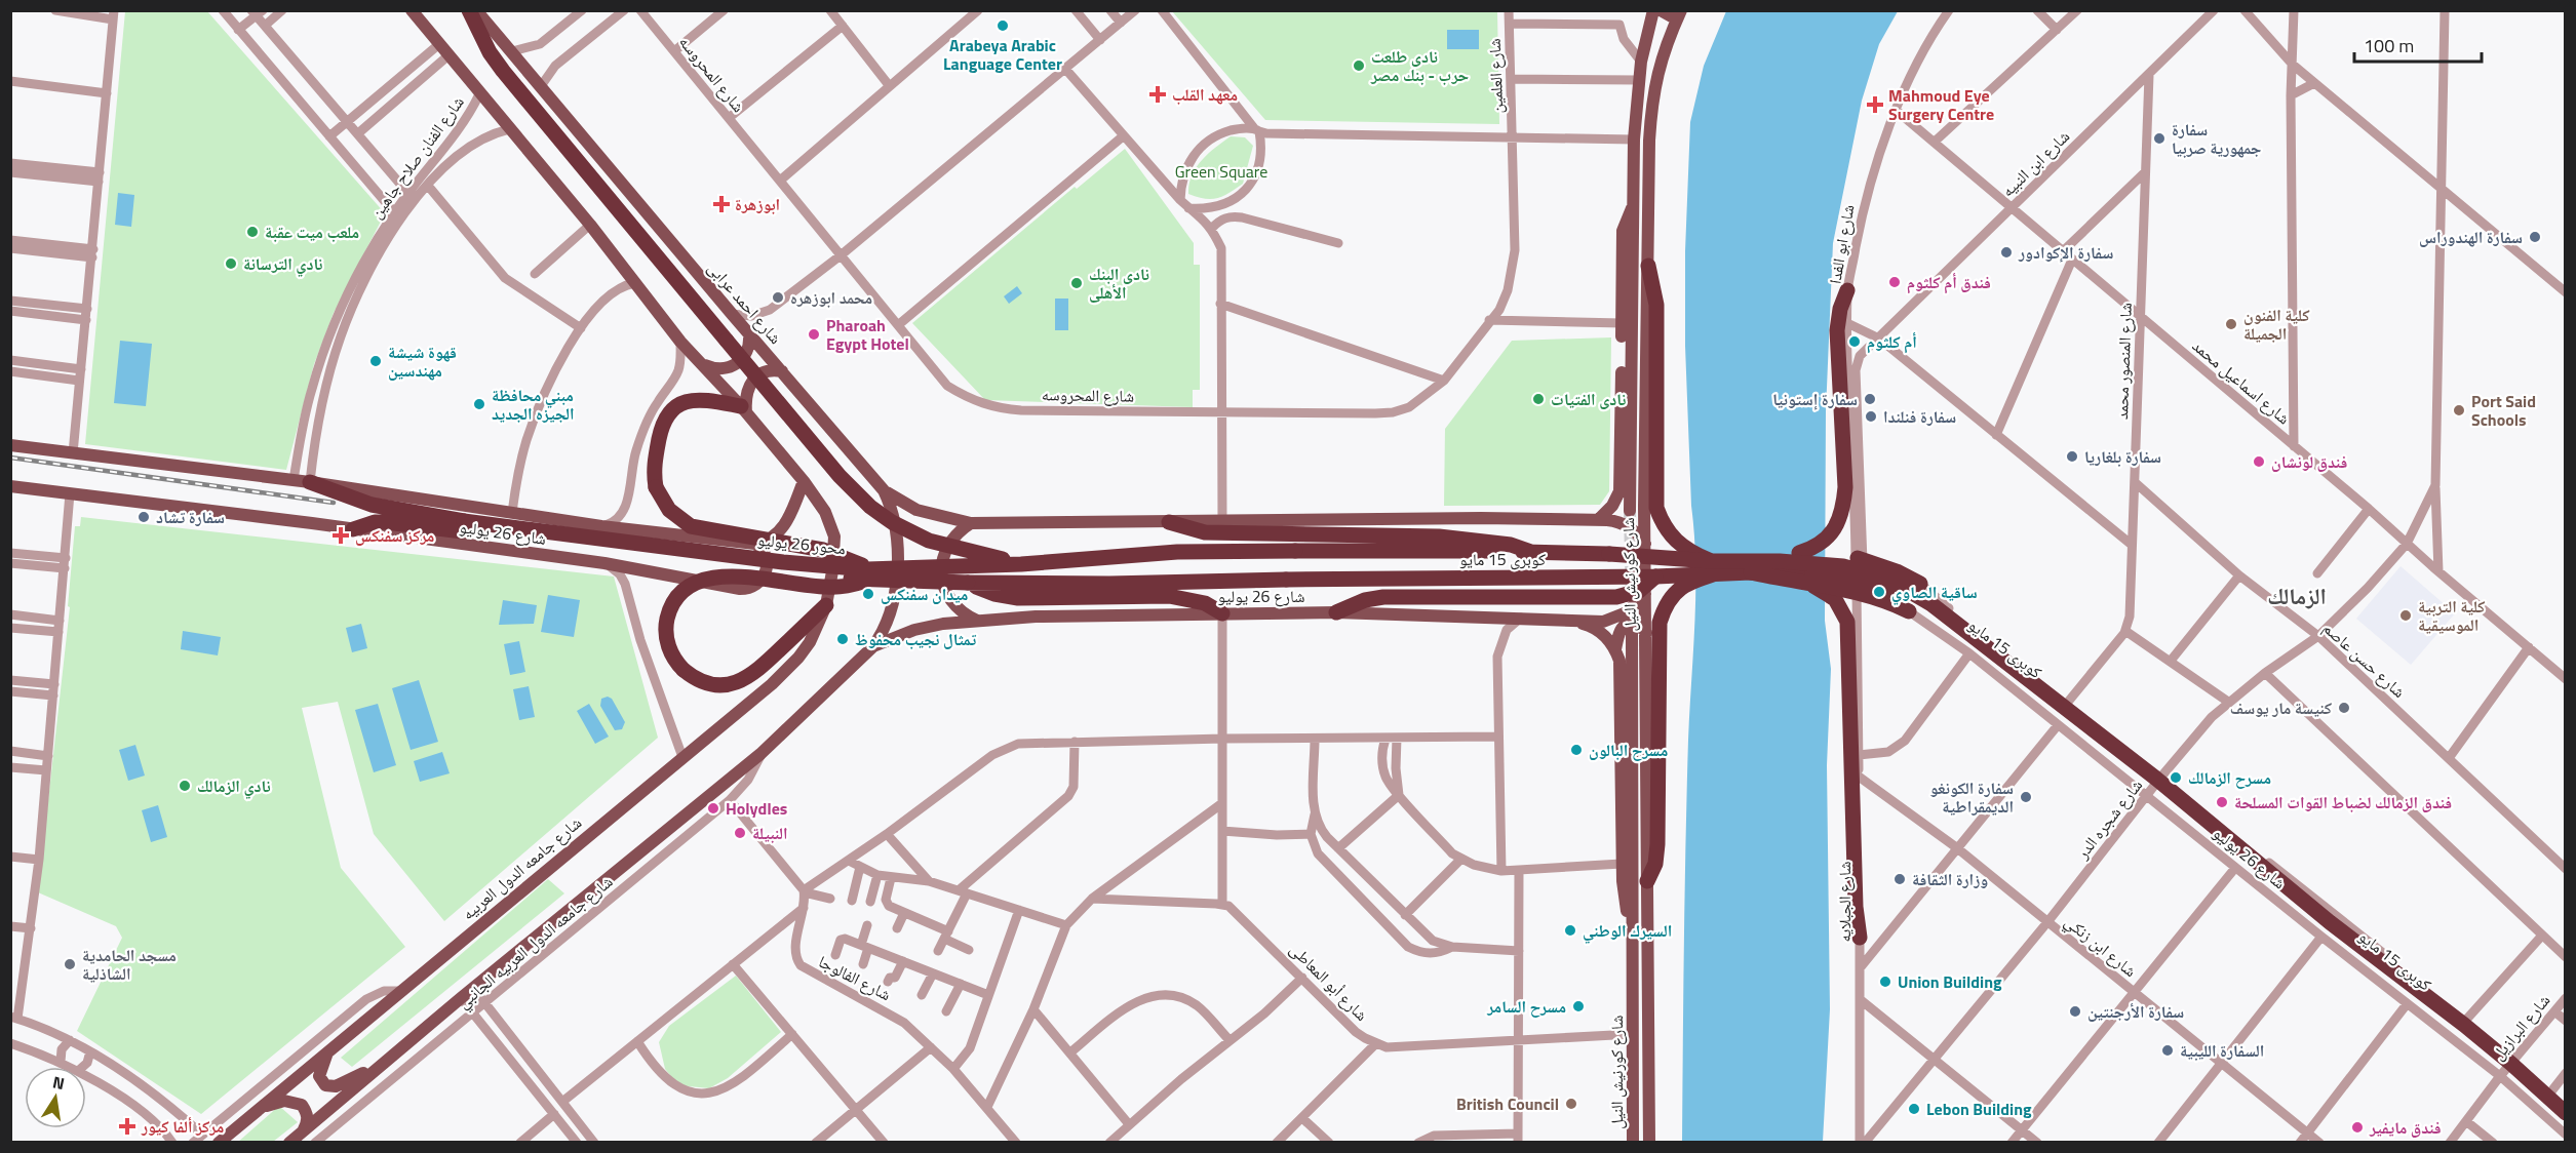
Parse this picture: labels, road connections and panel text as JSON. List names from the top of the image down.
{
  "streets": {
    "highway": ["محور 26 يوليو", "كوبرى 15 مايو"],
    "main road": [
      "شارع احمد عرابى",
      "شارع 26 يوليو",
      "شارع كورنيش النيل",
      "شارع جامعه الدول العربيه"
    ],
    "street": [
      "شارع المحروسه",
      "شارع العلمين",
      "شارع الفنان صلاح جاهين",
      "شارع ابن النبيه",
      "شارع ابو الفدا",
      "شارع المنصور محمد",
      "شارع اسماعيل محمد",
      "شارع حسن عاصم",
      "شارع شجره الدر",
      "شارع الجبلايه",
      "شارع جامعه الدول العربيه الجانبي",
      "شارع ابن زنكي",
      "شارع الفالوجا",
      "شارع أبو المعاطى",
      "شارع البرازيل"
    ]
  },
  "crossings": [
    ["شارع المحروسه", "شارع العلمين"],
    ["شارع الفنان صلاح جاهين", "شارع 26 يوليو"],
    ["شارع الفنان صلاح جاهين", "محور 26 يوليو"],
    ["شارع ابن النبيه", "شارع المنصور محمد"],
    ["شارع ابن النبيه", "شارع اسماعيل محمد"],
    ["شارع ابو الفدا", "شارع اسماعيل محمد"],
    ["شارع ابو الفدا", "شارع الجبلايه"],
    ["شارع احمد عرابى", "شارع 26 يوليو"],
    ["شارع المنصور محمد", "شارع اسماعيل محمد"],
    ["شارع المنصور محمد", "شارع حسن عاصم"],
    ["شارع اسماعيل محمد", "شارع شجره الدر"],
    ["شارع 26 يوليو", "محور 26 يوليو"],
    ["شارع 26 يوليو", "شارع كورنيش النيل"],
    ["شارع 26 يوليو", "شارع شجره الدر"],
    ["شارع 26 يوليو", "شارع البرازيل"],
    ["محور 26 يوليو", "كوبرى 15 مايو"],
    ["شارع حسن عاصم", "شارع شجره الدر"],
    ["شارع شجره الدر", "شارع ابن زنكي"],
    ["شارع الجبلايه", "شارع ابن زنكي"]
  ],
  "districts": ["الزمالك"],
  "parks": ["Green Square"],
  "places": {
    "other": [
      "Arabeya Arabic Language Center",
      "نادى طلعت حرب - بنك مصر",
      "سفارة جمهورية صربيا",
      "ملعب ميت عقبة",
      "سفارة الهندوراس",
      "سفارة الإكوادور",
      "نادي الترسانة",
      "فندق أم كلثوم",
      "نادى البنك الأهلى",
      "محمد ابوزهره",
      "كلية الفنون الجميلة",
      "Pharoah Egypt Hotel",
      "أم كلثوم",
      "قهوة شيشة مهندسين",
      "نادى الفتيات",
      "سفارة إستونيا",
      "مبني محافظة الجيزه الجديد",
      "Port Said Schools",
      "سفارة فنلندا",
      "سفارة بلغاريا",
      "فندق لونشان",
      "سفارة تشاد",
      "ساقية الصاوي",
      "ميدان سفنكس",
      "كلية التربية الموسيقية",
      "تمثال نجيب محفوظ",
      "كنيسة مار يوسف",
      "مسرح البالون",
      "مسرح الزمالك",
      "نادي الزمالك",
      "سفارة الكونغو الديمقراطية",
      "فندق الزمالك لضباط القوات المسلحة",
      "HolydIes",
      "النبيلة",
      "وزارة الثقافة",
      "السيرك الوطني",
      "مسجد الحامدية الشاذلية",
      "Union Building",
      "مسرح السامر",
      "سفارة الأرجنتين",
      "السفارة الليبية",
      "British Council",
      "Lebon Building",
      "فندق مايفير"
    ],
    "health": [
      "معهد القلب",
      "Mahmoud Eye Surgery Centre",
      "ابوزهرة",
      "مركز سفنكس",
      "مركز ألفا كيور"
    ]
  },
  "scale_bar": "100 m",
  "north": "top"
}
